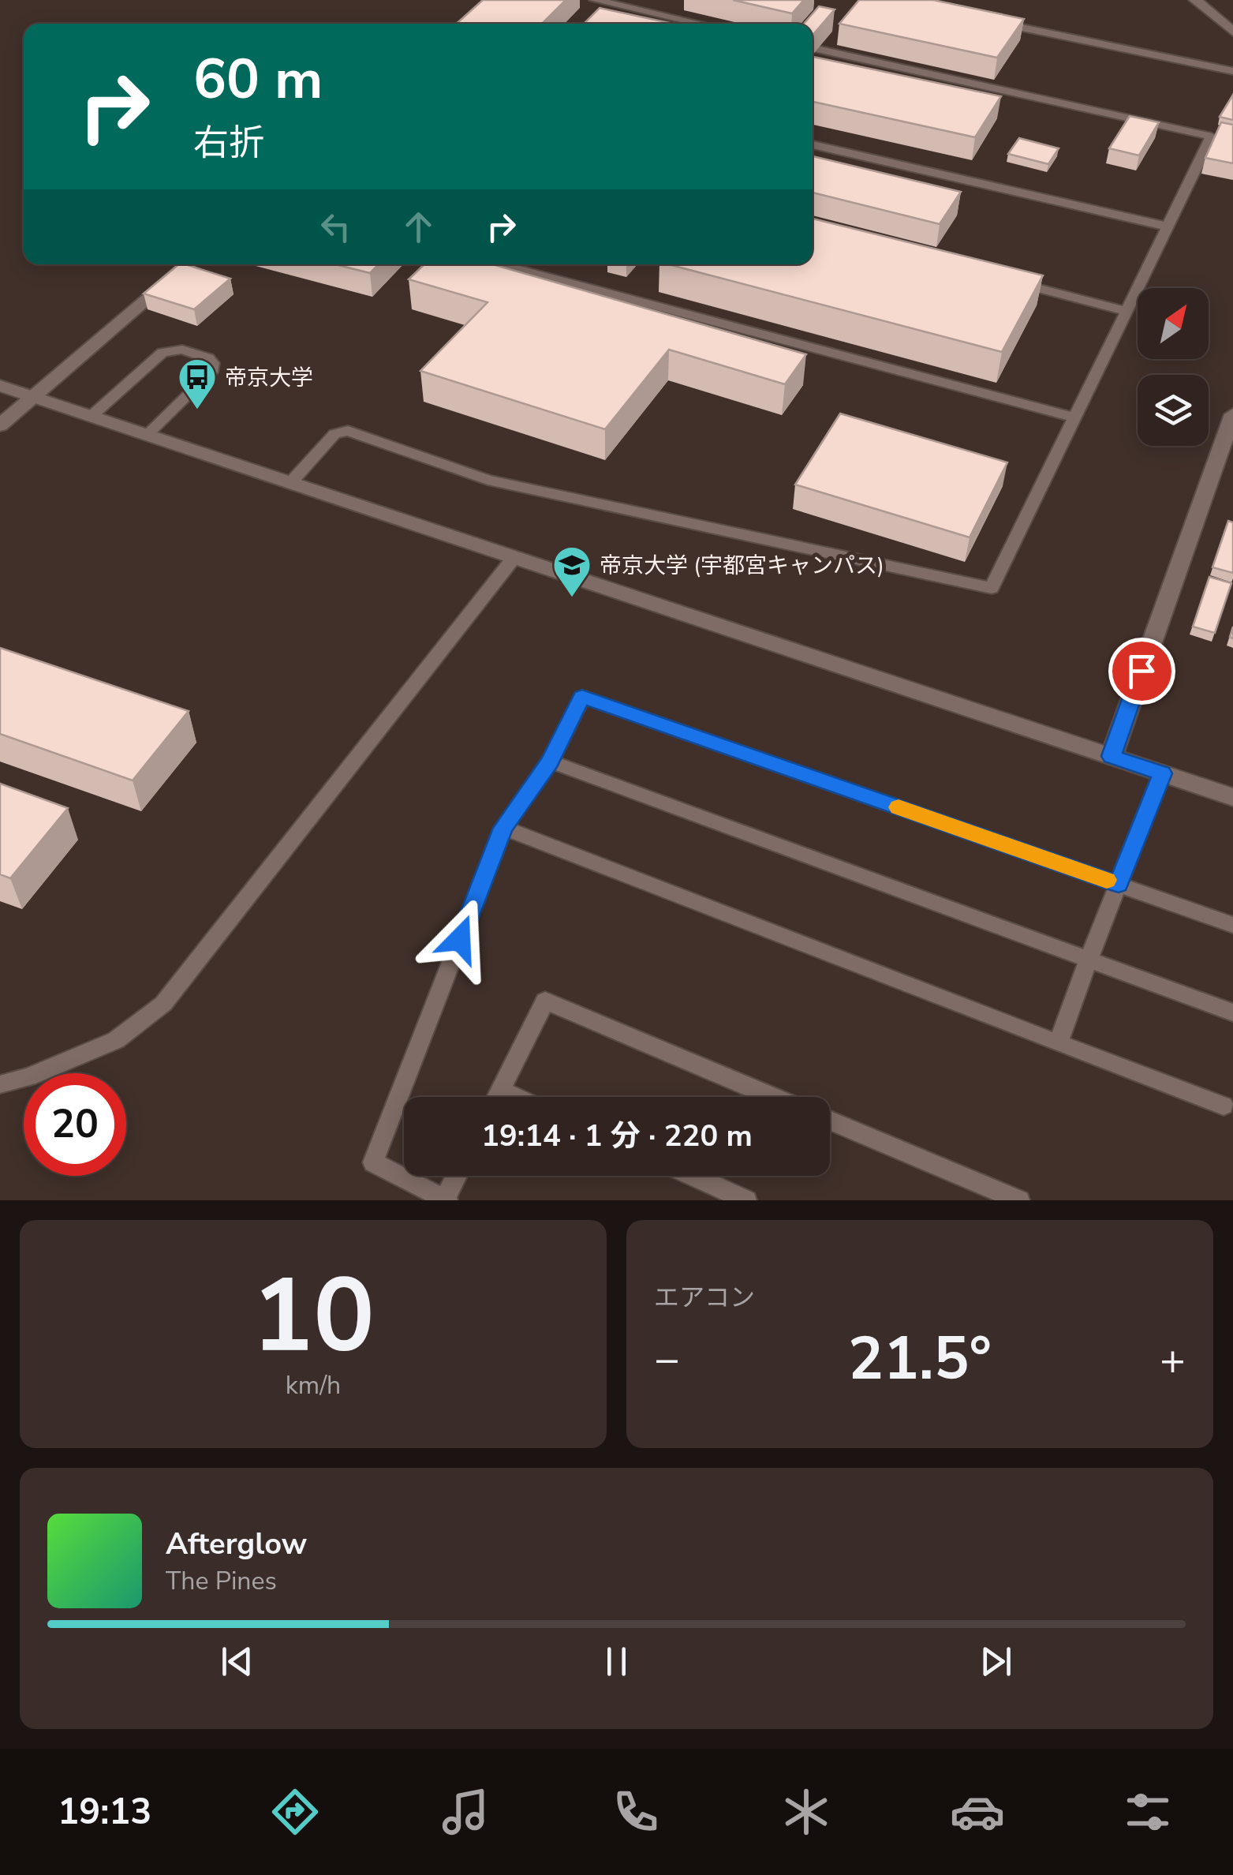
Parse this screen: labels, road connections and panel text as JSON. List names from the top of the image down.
{
  "places": {
    "bus stop": ["帝京大学"],
    "school or university": ["帝京大学 (宇都宮キャンパス)"]
  },
  "north": "top right",
  "page": {
    "turn": ["60 m", "右折"],
    "limit": "20",
    "trip": "19:14 · 1 分 · 220 m",
    "tile": [
      ["10", "km/h"],
      "エアコン"
    ],
    "heat": ["−", "21.5°", "+"],
    "song": ["Afterglow", "The Pines"],
    "tabs": "19:13"
  }
}
